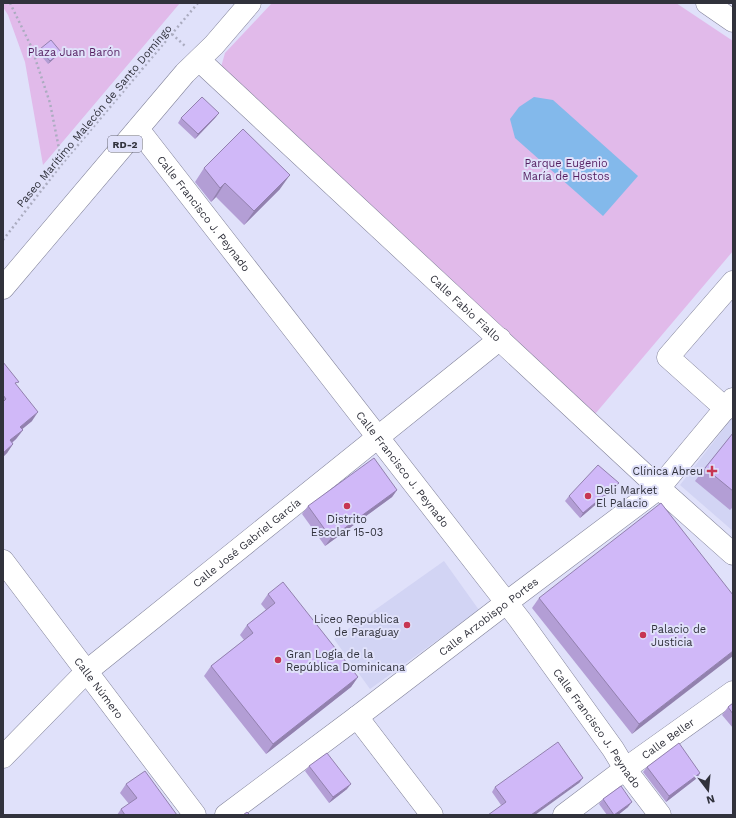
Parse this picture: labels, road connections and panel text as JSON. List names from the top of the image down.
{
  "streets": {
    "street": [
      "RD-2",
      "Calle Francisco J. Peynado",
      "Calle Fabio Fiallo",
      "Calle José Gabriel García",
      "Calle Arzobispo Portes",
      "Calle Número",
      "Calle Beller"
    ],
    "path": ["Paseo Marítimo Malecón de Santo Domingo"]
  },
  "crossings": [
    ["RD-2", "Calle Francisco J. Peynado"],
    ["RD-2", "Calle Fabio Fiallo"],
    ["Calle Francisco J. Peynado", "Calle José Gabriel García"],
    ["Calle Francisco J. Peynado", "Calle Arzobispo Portes"],
    ["Calle Francisco J. Peynado", "Calle Beller"],
    ["Calle Fabio Fiallo", "Calle José Gabriel García"],
    ["Calle Fabio Fiallo", "Calle Arzobispo Portes"],
    ["Calle José Gabriel García", "Calle Número"]
  ],
  "parks": ["Plaza Juan Barón", "Parque Eugenio María de Hostos"],
  "places": {
    "health": ["Clínica Abreu"],
    "other": [
      "Deli Market El Palacio",
      "Distrito Escolar 15-03",
      "Liceo Republica de Paraguay",
      "Palacio de Justicia",
      "Gran Logia de la República Dominicana"
    ]
  },
  "north": "bottom"
}
